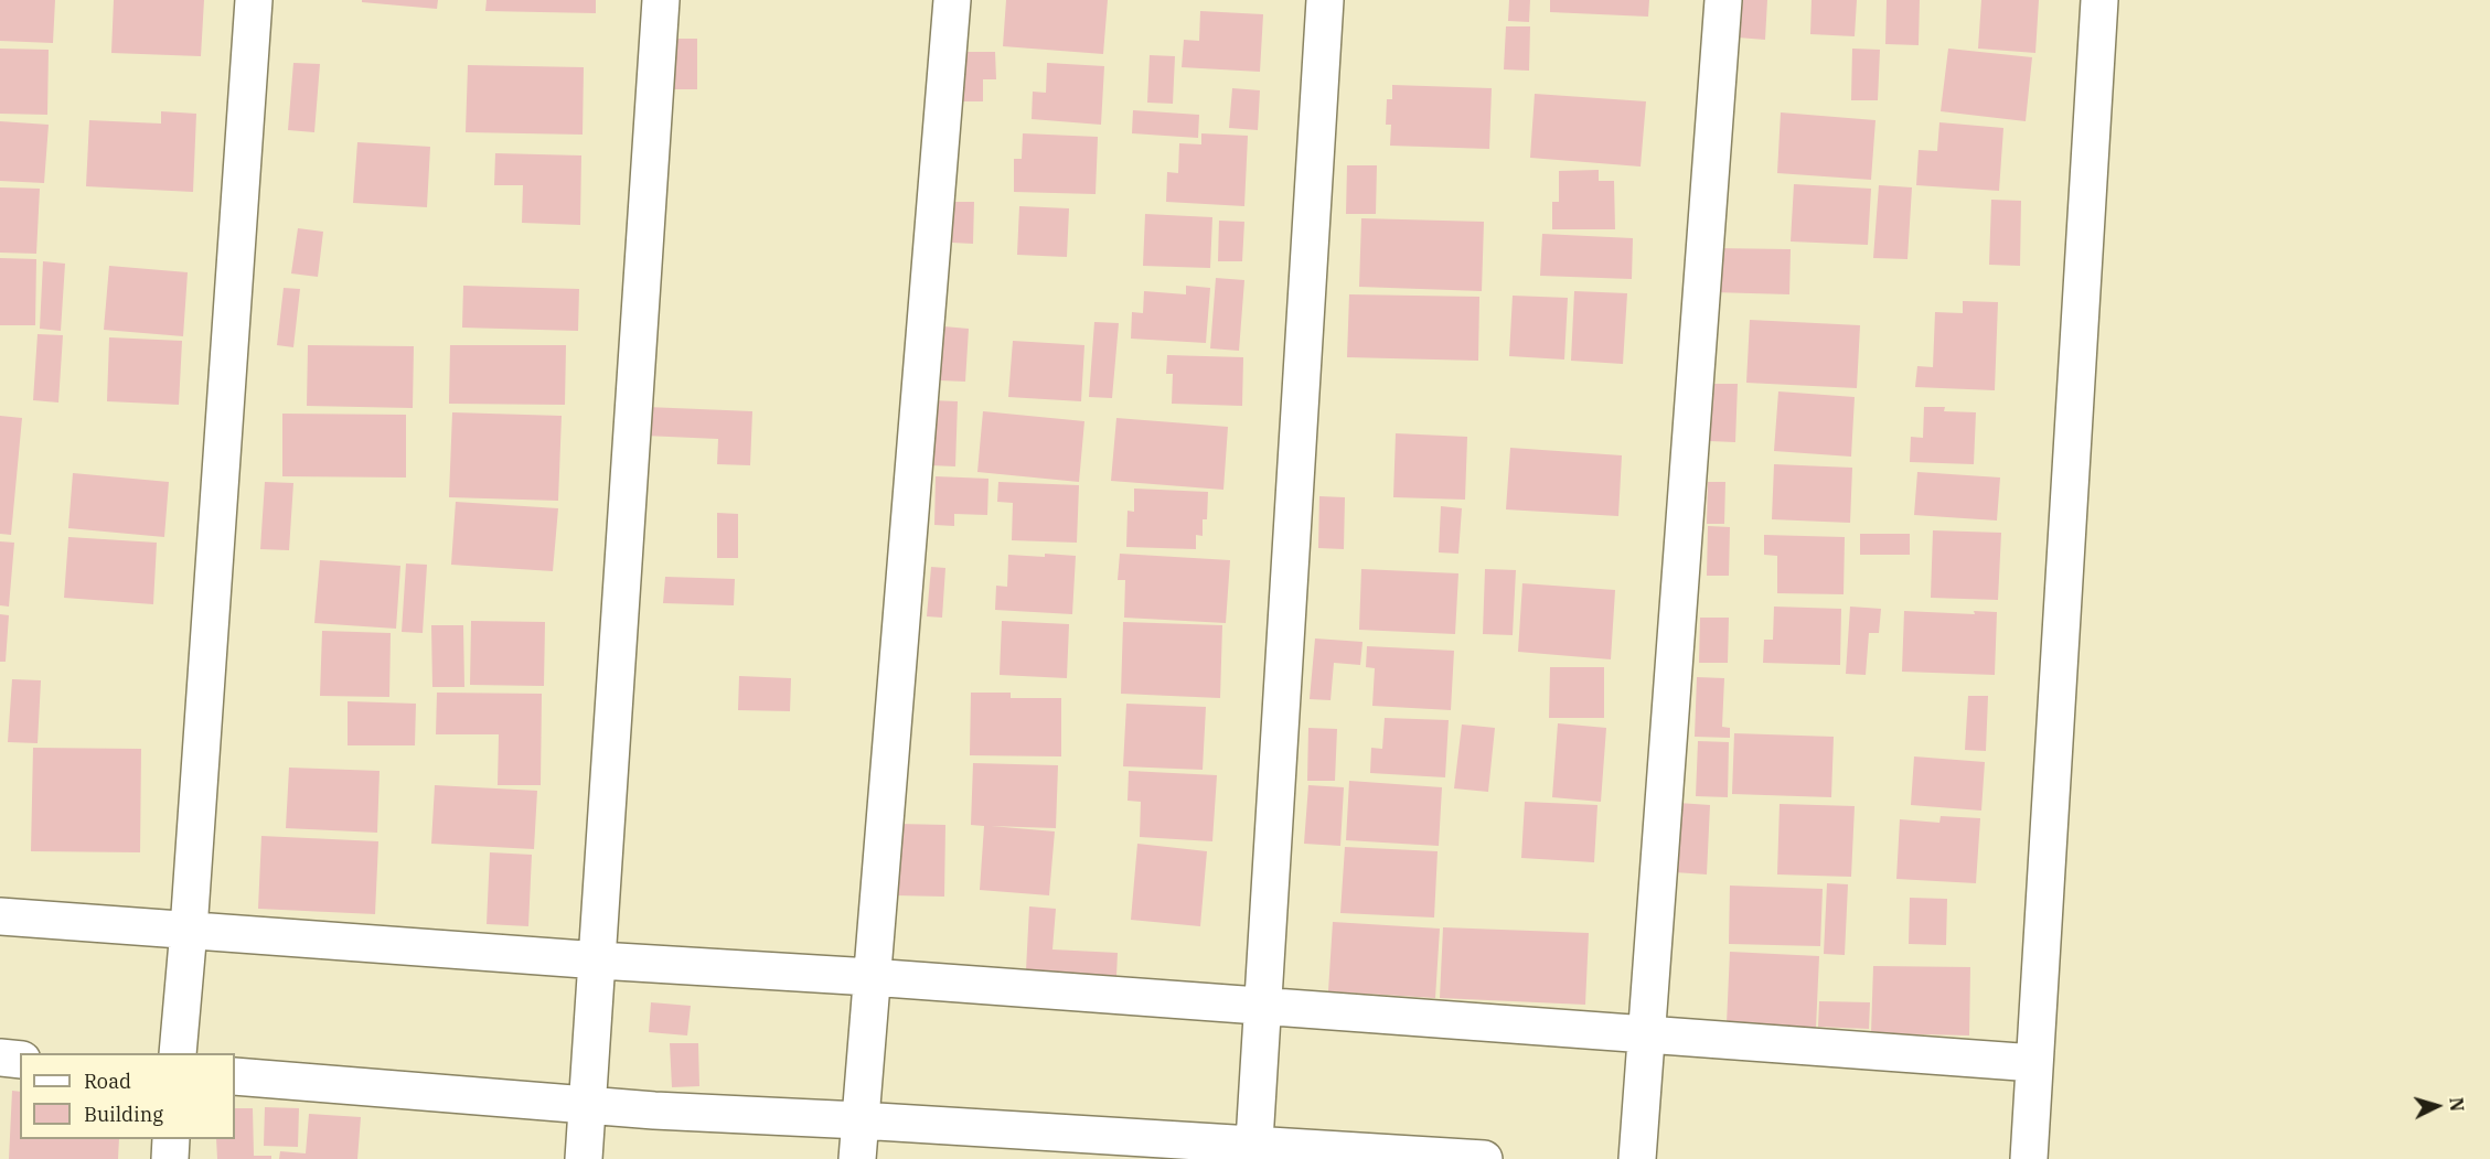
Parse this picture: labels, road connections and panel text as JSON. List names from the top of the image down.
{
  "legend": ["Road", "Building"],
  "north": "right"
}
